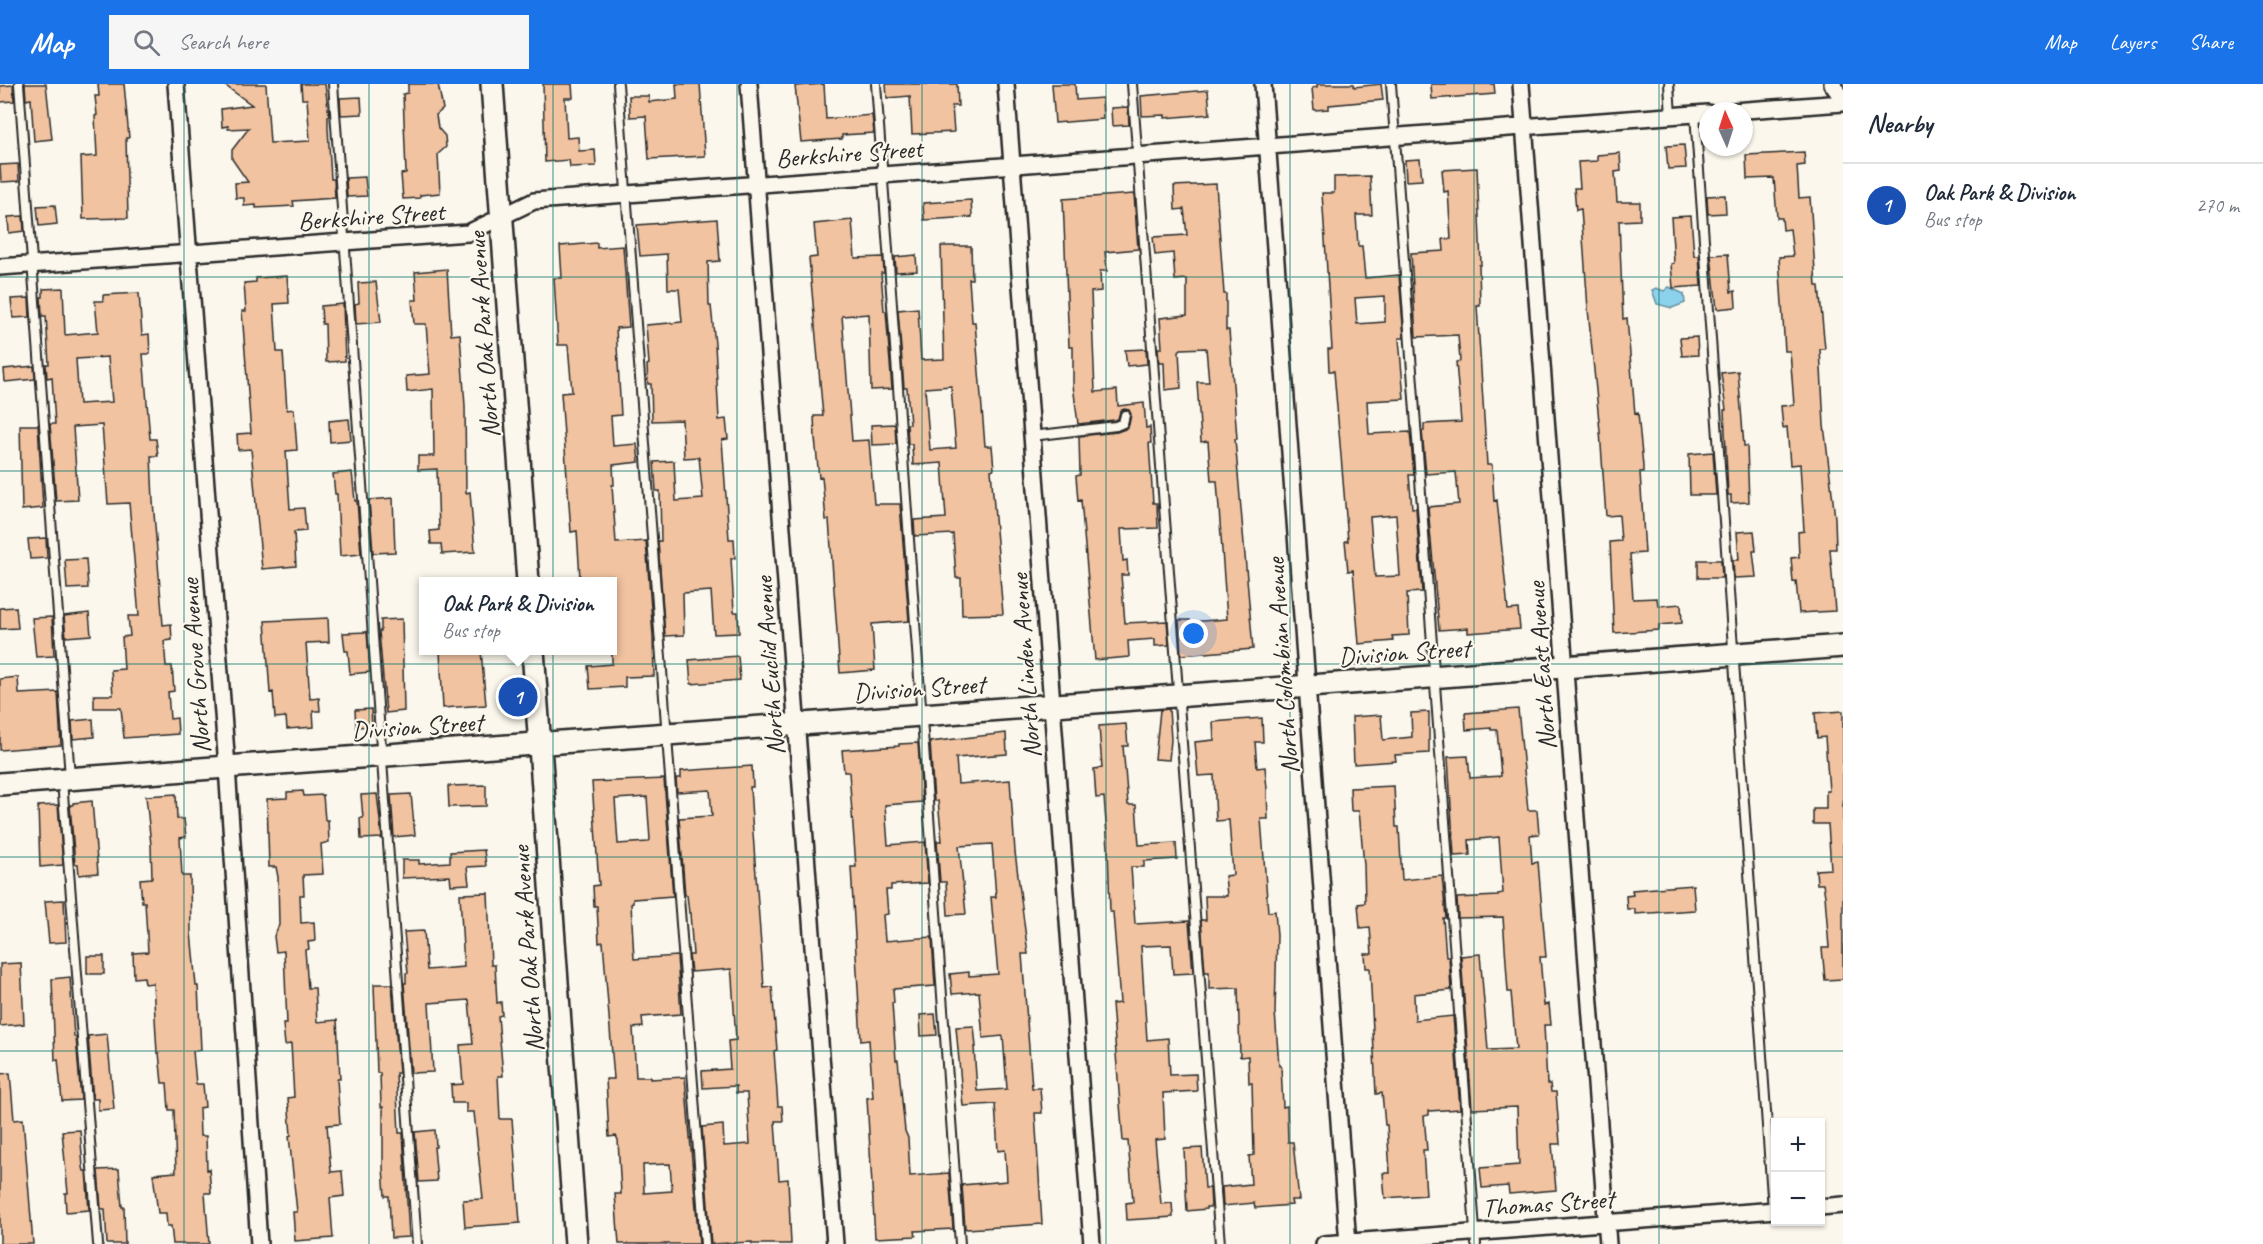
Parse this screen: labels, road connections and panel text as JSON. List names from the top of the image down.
{
  "streets": {
    "street": [
      "Berkshire Street",
      "North Oak Park Avenue",
      "Division Street",
      "North Grove Avenue",
      "North Euclid Avenue",
      "North Linden Avenue",
      "North Colombian Avenue",
      "North East Avenue",
      "Thomas Street"
    ]
  },
  "crossings": [
    ["Berkshire Street", "North Oak Park Avenue"],
    ["Berkshire Street", "North Grove Avenue"],
    ["Berkshire Street", "North Euclid Avenue"],
    ["Berkshire Street", "North Linden Avenue"],
    ["Berkshire Street", "North Colombian Avenue"],
    ["Berkshire Street", "North East Avenue"],
    ["North Oak Park Avenue", "Division Street"],
    ["Division Street", "North Grove Avenue"],
    ["Division Street", "North Euclid Avenue"],
    ["Division Street", "North Linden Avenue"],
    ["Division Street", "North Colombian Avenue"],
    ["Division Street", "North East Avenue"],
    ["North Colombian Avenue", "Thomas Street"],
    ["North East Avenue", "Thomas Street"]
  ],
  "north": "top",
  "page": {
    "header": "Map",
    "search": "Search here",
    "nav": ["Map", "Layers", "Share"],
    "heading": "Nearby",
    "list": [
      {
        "mark": "1",
        "name": "Oak Park & Division",
        "note": "Bus stop",
        "value": "270 m"
      }
    ],
    "popup": ["Oak Park & Division", "Bus stop"],
    "pins": "1",
    "map_buttons": ["+", "−"]
  }
}
